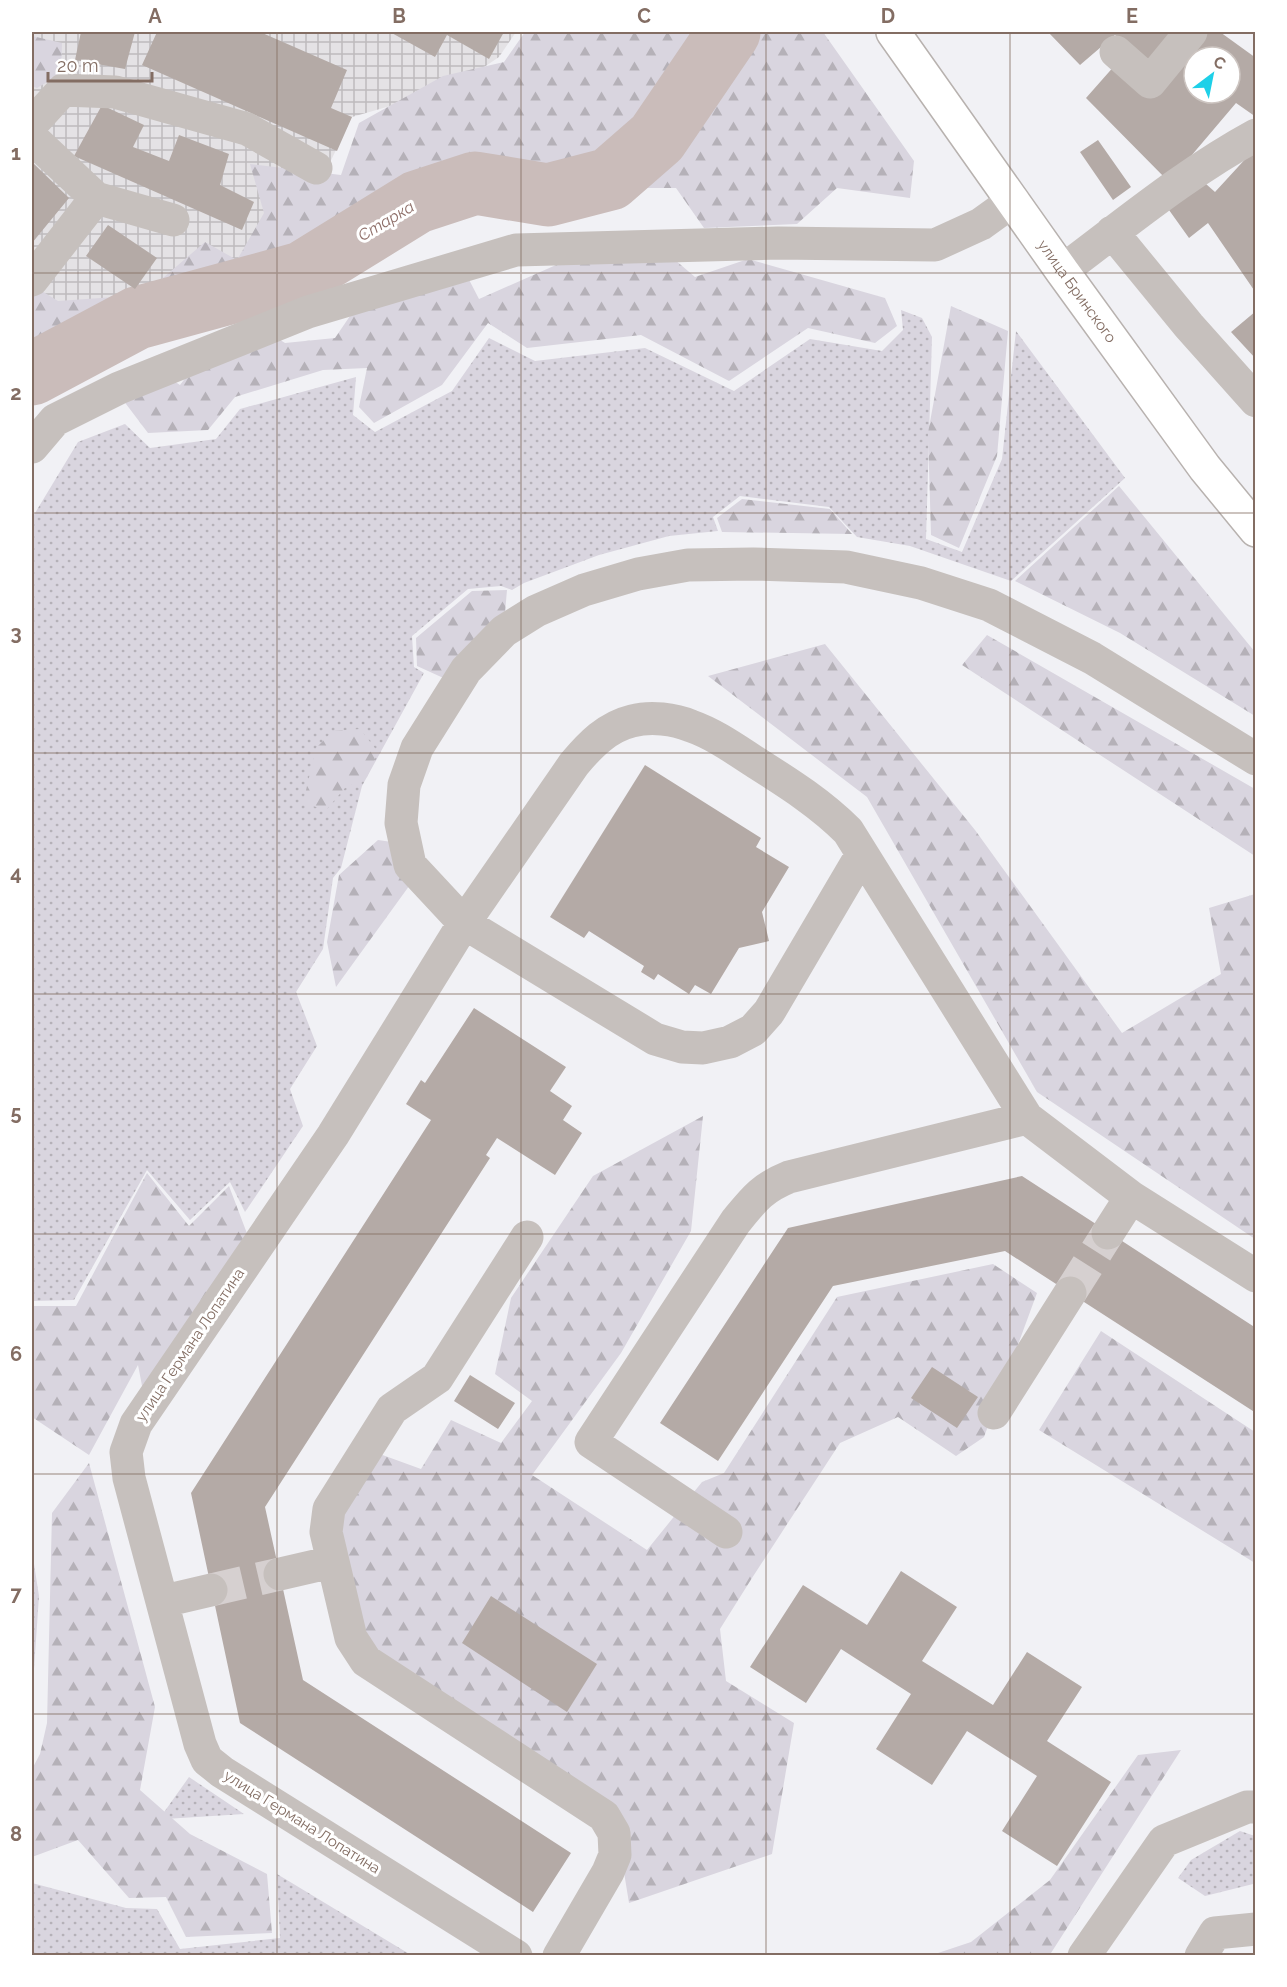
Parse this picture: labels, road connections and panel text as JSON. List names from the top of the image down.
{
  "streets": {
    "main road": ["улица Бринского"],
    "street": ["улица Германа Лопатина"]
  },
  "water": ["Старка"],
  "scale_bar": "20 m",
  "north": "top right",
  "grid": {
    "columns": [
      "A",
      "B",
      "C",
      "D",
      "E"
    ],
    "rows": [
      "1",
      "2",
      "3",
      "4",
      "5",
      "6",
      "7",
      "8"
    ]
  }
}
